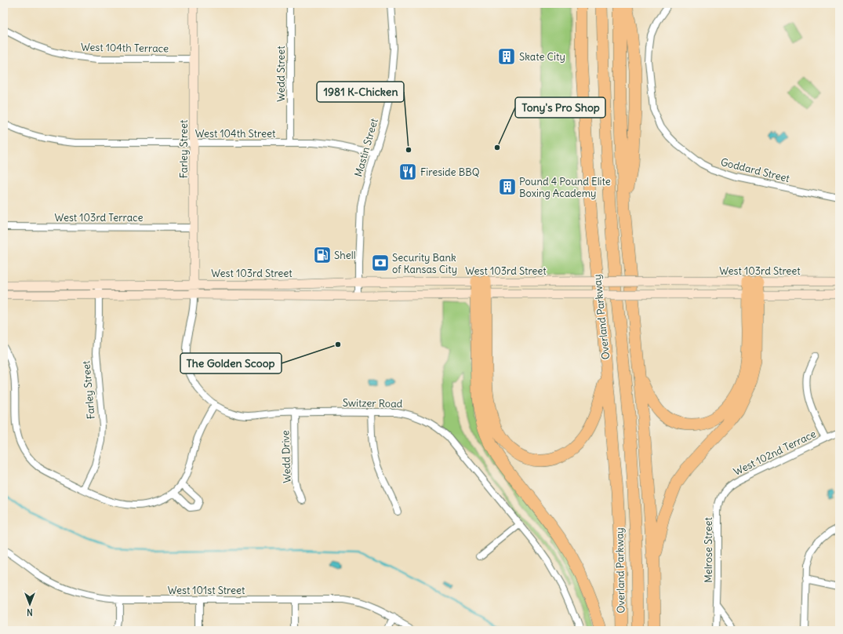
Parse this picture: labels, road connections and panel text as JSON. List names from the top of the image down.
{
  "streets": {
    "highway": ["Overland Parkway"],
    "main road": ["Farley Street", "West 103rd Street"],
    "street": [
      "West 104th Terrace",
      "Wedd Street",
      "West 104th Street",
      "Mastin Street",
      "Goddard Street",
      "West 103rd Terrace",
      "Switzer Road",
      "West 102nd Terrace",
      "Wedd Drive",
      "Melrose Street",
      "West 101st Street"
    ]
  },
  "crossings": [
    ["West 104th Terrace", "Farley Street"],
    ["Wedd Street", "West 104th Street"],
    ["West 104th Street", "Mastin Street"],
    ["West 104th Street", "Farley Street"],
    ["Mastin Street", "West 103rd Street"],
    ["Farley Street", "West 103rd Terrace"],
    ["Farley Street", "West 103rd Street"],
    ["Farley Street", "Switzer Road"],
    ["Switzer Road", "Wedd Drive"],
    ["West 102nd Terrace", "Melrose Street"]
  ],
  "places": {
    "building": ["Skate City", "Pound 4 Pound Elite Boxing Academy"],
    "other": ["Tony's Pro Shop", "1981 K-Chicken", "The Golden Scoop"],
    "restaurant": ["Fireside BBQ"],
    "fuel station": ["Shell"],
    "bank": ["Security Bank of Kansas City"]
  },
  "north": "bottom"
}
